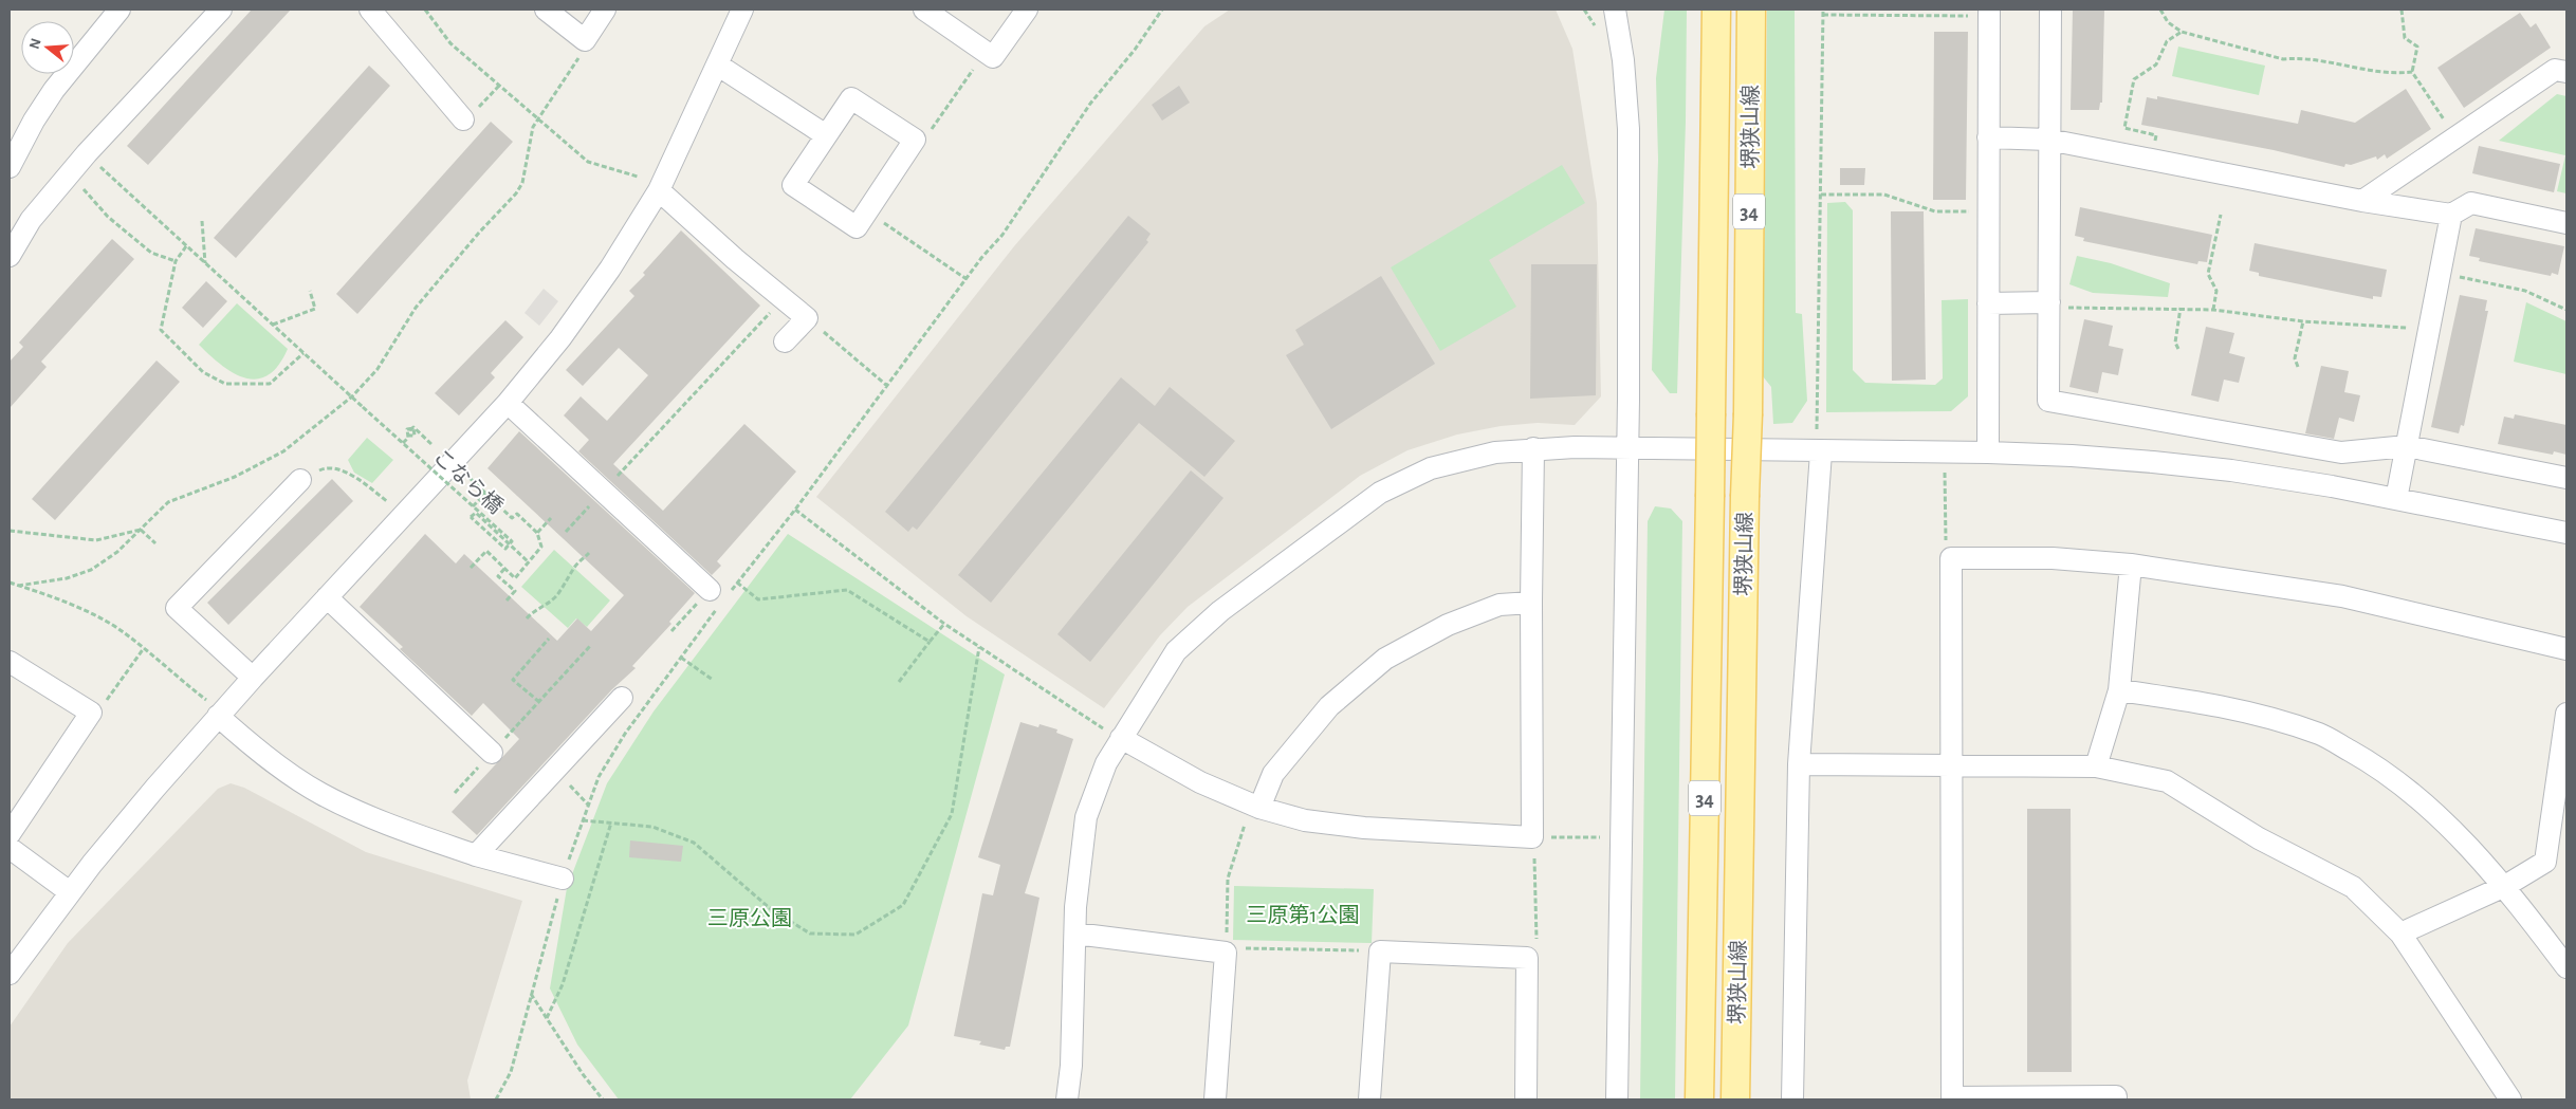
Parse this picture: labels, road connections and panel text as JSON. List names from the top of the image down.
{
  "streets": {
    "main road": ["堺狭山線", "34"],
    "path": ["こなら橋"]
  },
  "parks": ["三原第1公園", "三原公園"],
  "north": "left"
}
